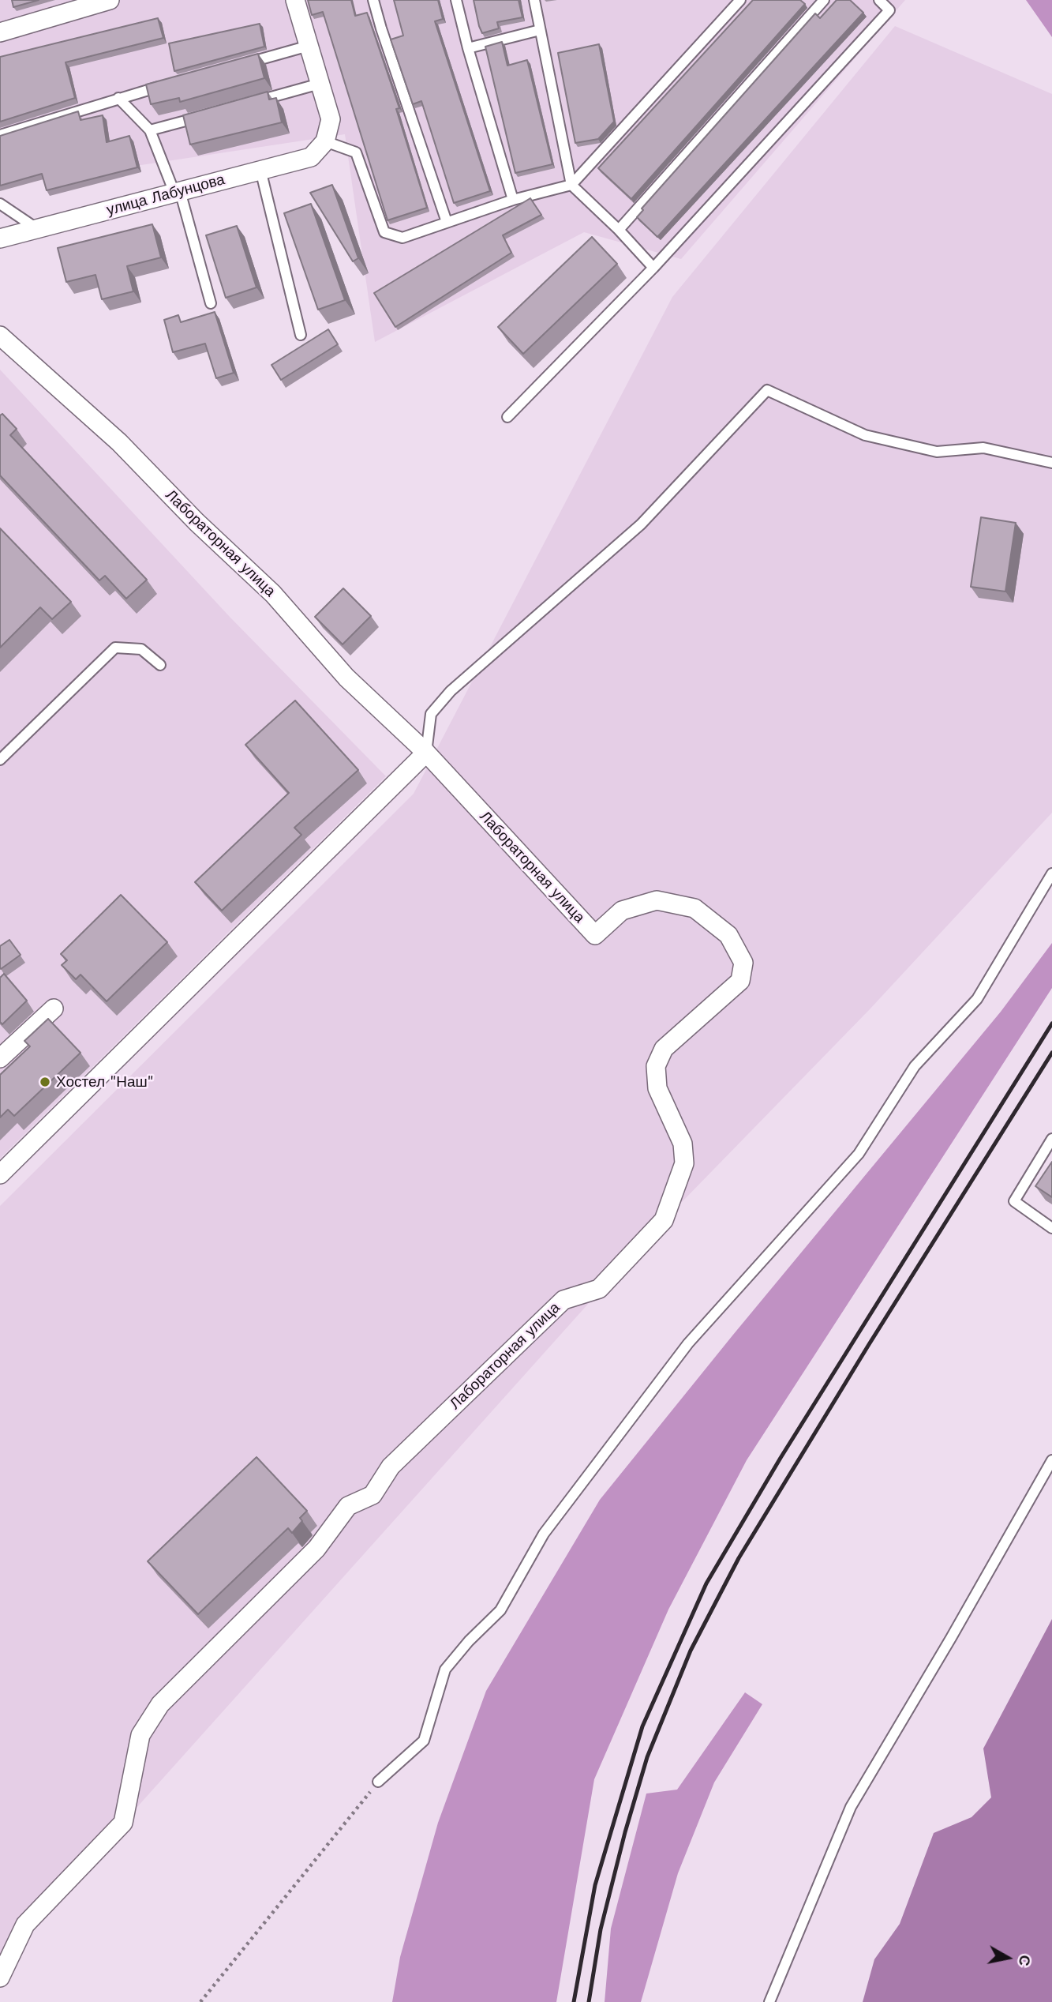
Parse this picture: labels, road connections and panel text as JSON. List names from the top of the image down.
{
  "streets": {
    "street": ["улица Лабунцова", "Лабораторная улица"]
  },
  "places": ["Хостел \"Наш\""],
  "north": "right"
}
